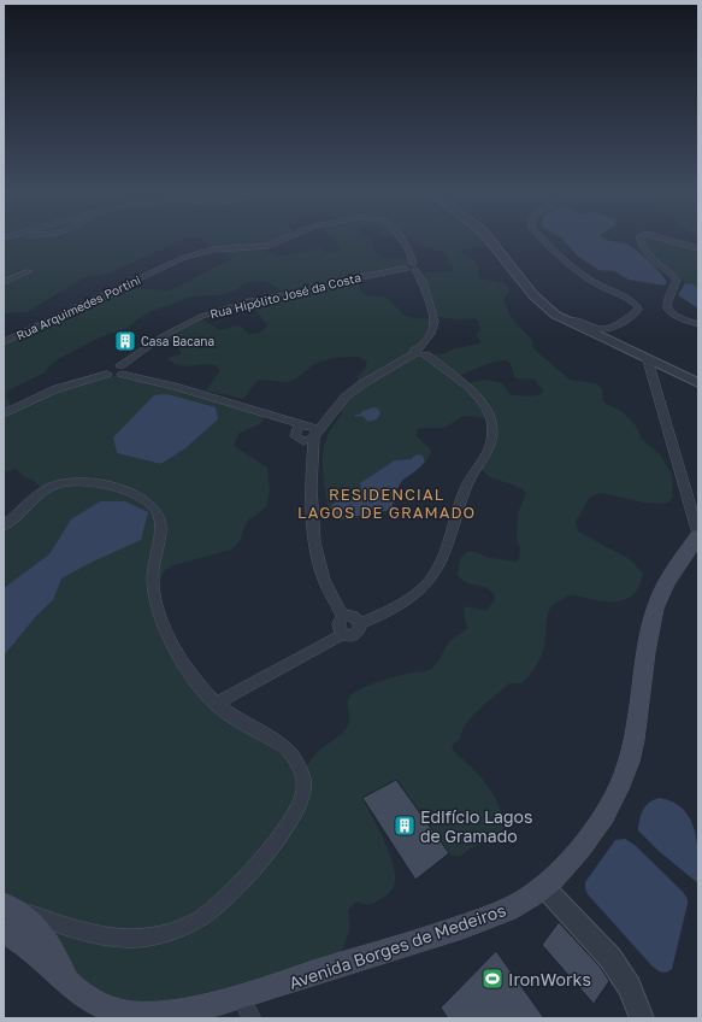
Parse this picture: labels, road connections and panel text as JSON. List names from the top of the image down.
{
  "streets": {
    "main road": ["Avenida Borges de Medeiros"],
    "street": ["Rua Hipólito José da Costa", "Rua Arquimedes Portini"]
  },
  "crossings": [
    ["Rua Hipólito José da Costa", "Rua Arquimedes Portini"]
  ],
  "districts": ["RESIDENCIAL LAGOS DE GRAMADO"],
  "places": {
    "building": ["Casa Bacana", "Edifício Lagos de Gramado"],
    "sports": ["IronWorks"]
  }
}
